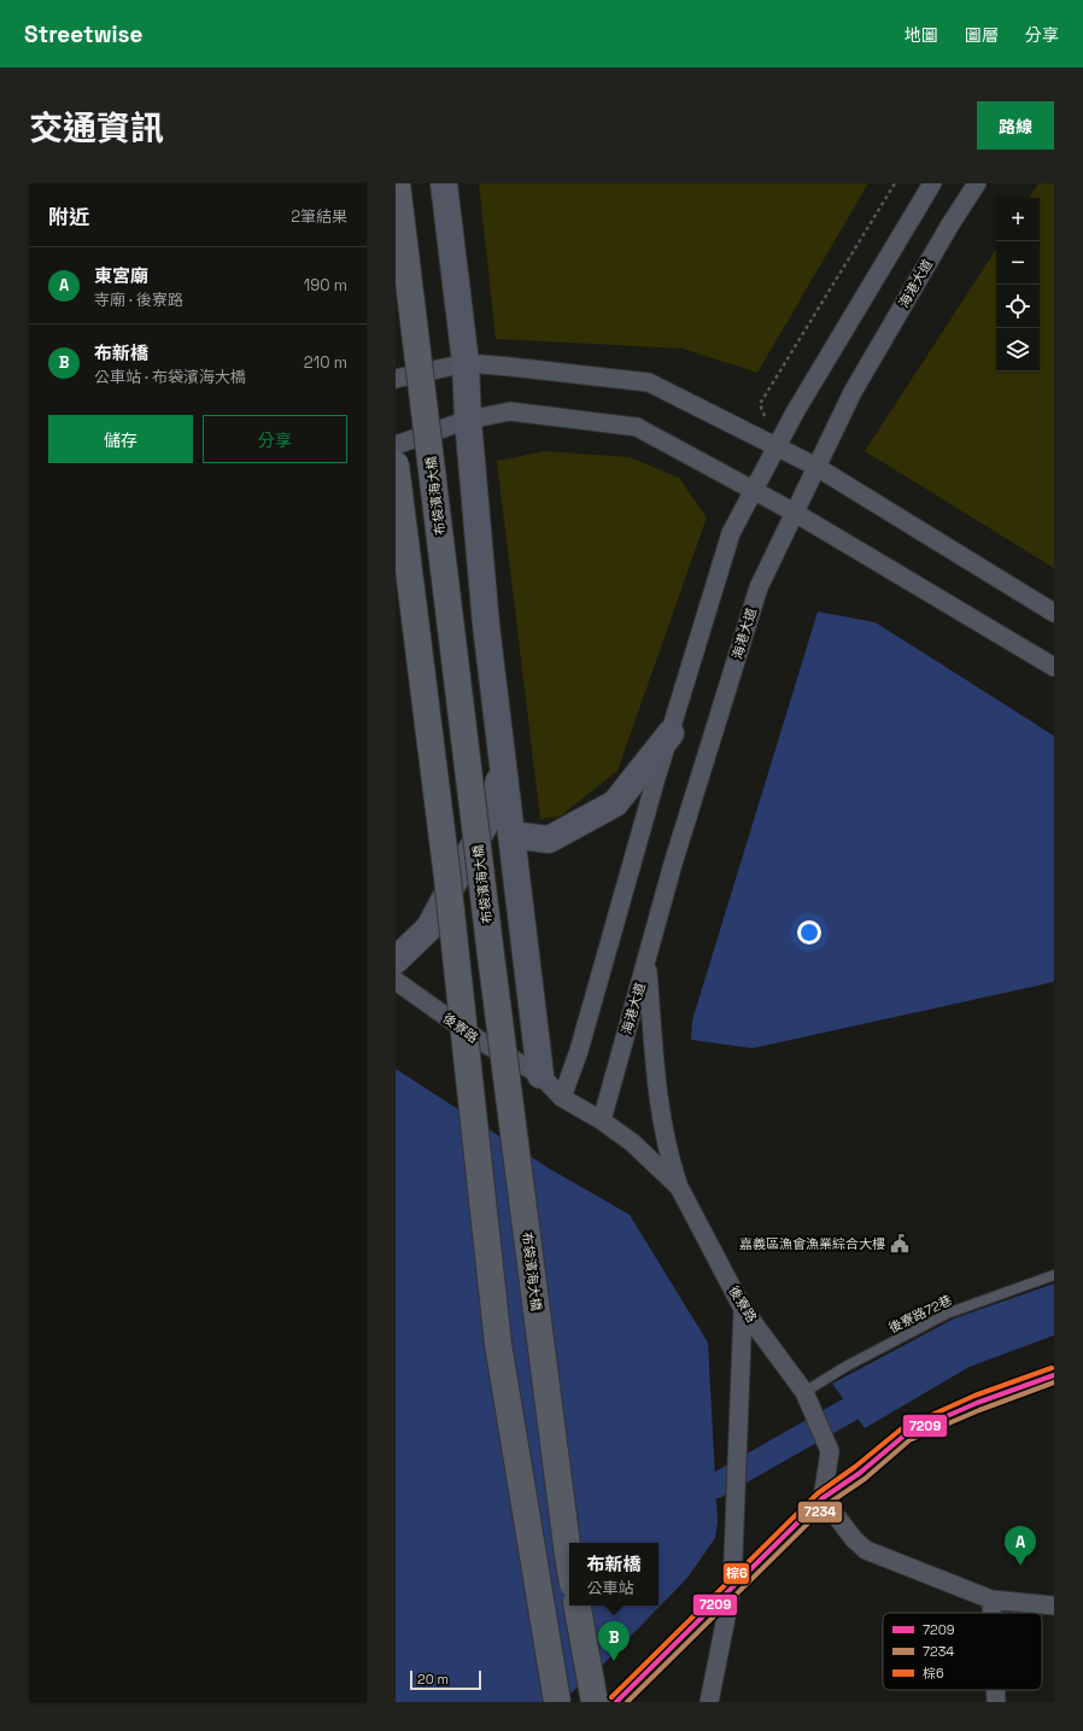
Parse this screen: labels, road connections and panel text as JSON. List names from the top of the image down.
{
  "streets": {
    "highway": ["布袋濱海大橋"],
    "street": ["海港大道", "後寮路"],
    "lane": ["後寮路72巷"]
  },
  "crossings": [
    ["海港大道", "後寮路"],
    ["後寮路", "後寮路72巷"]
  ],
  "places": {
    "public building": ["嘉義區漁會漁業綜合大樓"]
  },
  "lines": ["transit line 棕6", "transit line 7209", "transit line 7234"],
  "legend": ["7209", "7234", "棕6"],
  "scale_bar": "20 m",
  "page": {
    "header": "Streetwise",
    "nav": ["地圖", "圖層", "分享"],
    "title": "交通資訊",
    "buttons": [
      "路線",
      ["儲存", "分享"]
    ],
    "heading": ["附近", "2筆結果"],
    "map_buttons": ["+", "−"],
    "list": [
      {
        "mark": "A",
        "name": "東宮廟",
        "note": "寺廟 · 後寮路",
        "value": "190 m"
      },
      {
        "mark": "B",
        "name": "布新橋",
        "note": "公車站 · 布袋濱海大橋",
        "value": "210 m"
      }
    ],
    "pins": ["A", "B"],
    "popup": ["布新橋", "公車站"],
    "scale": "20 m"
  }
}
